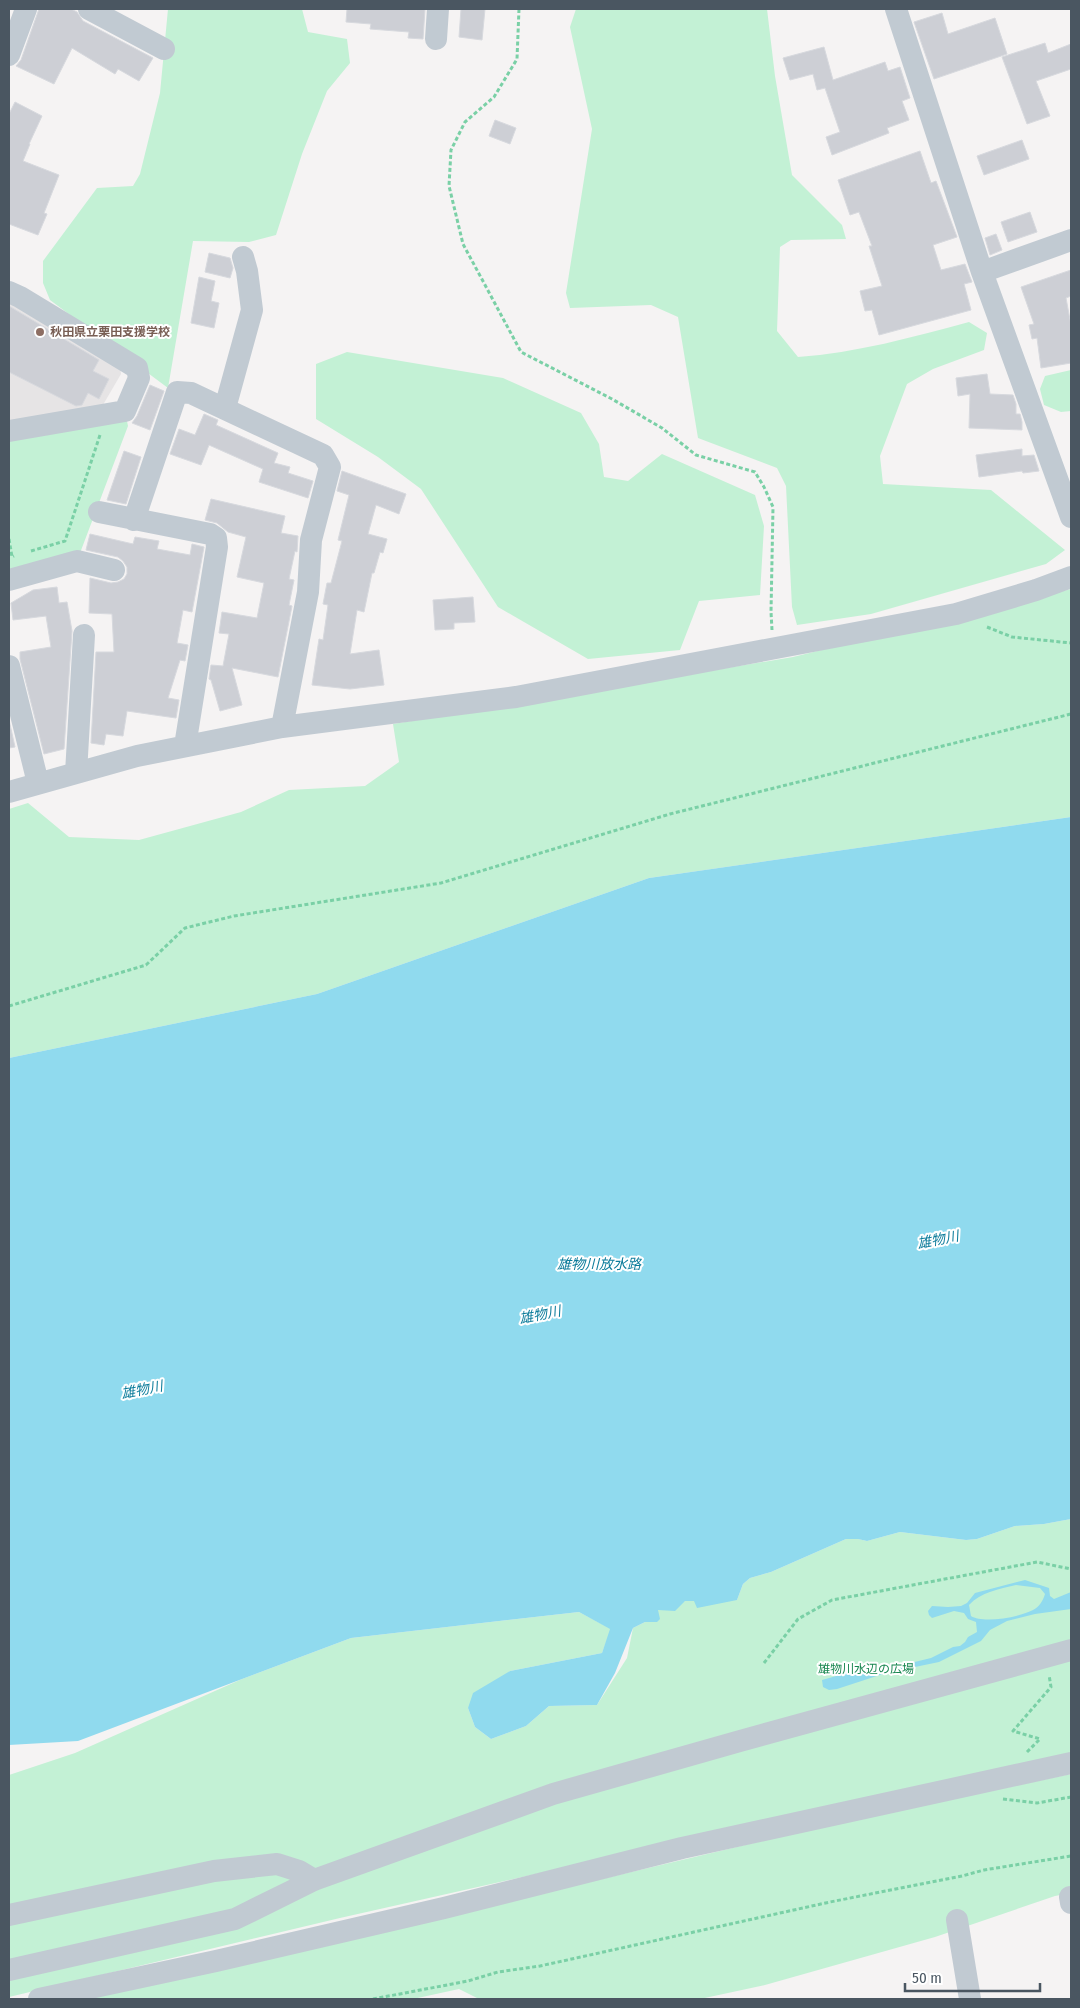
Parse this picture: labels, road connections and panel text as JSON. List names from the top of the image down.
{
  "water": ["雄物川", "雄物川放水路"],
  "parks": ["雄物川水辺の広場"],
  "places": ["秋田県立栗田支援学校"],
  "scale_bar": "50 m"
}
